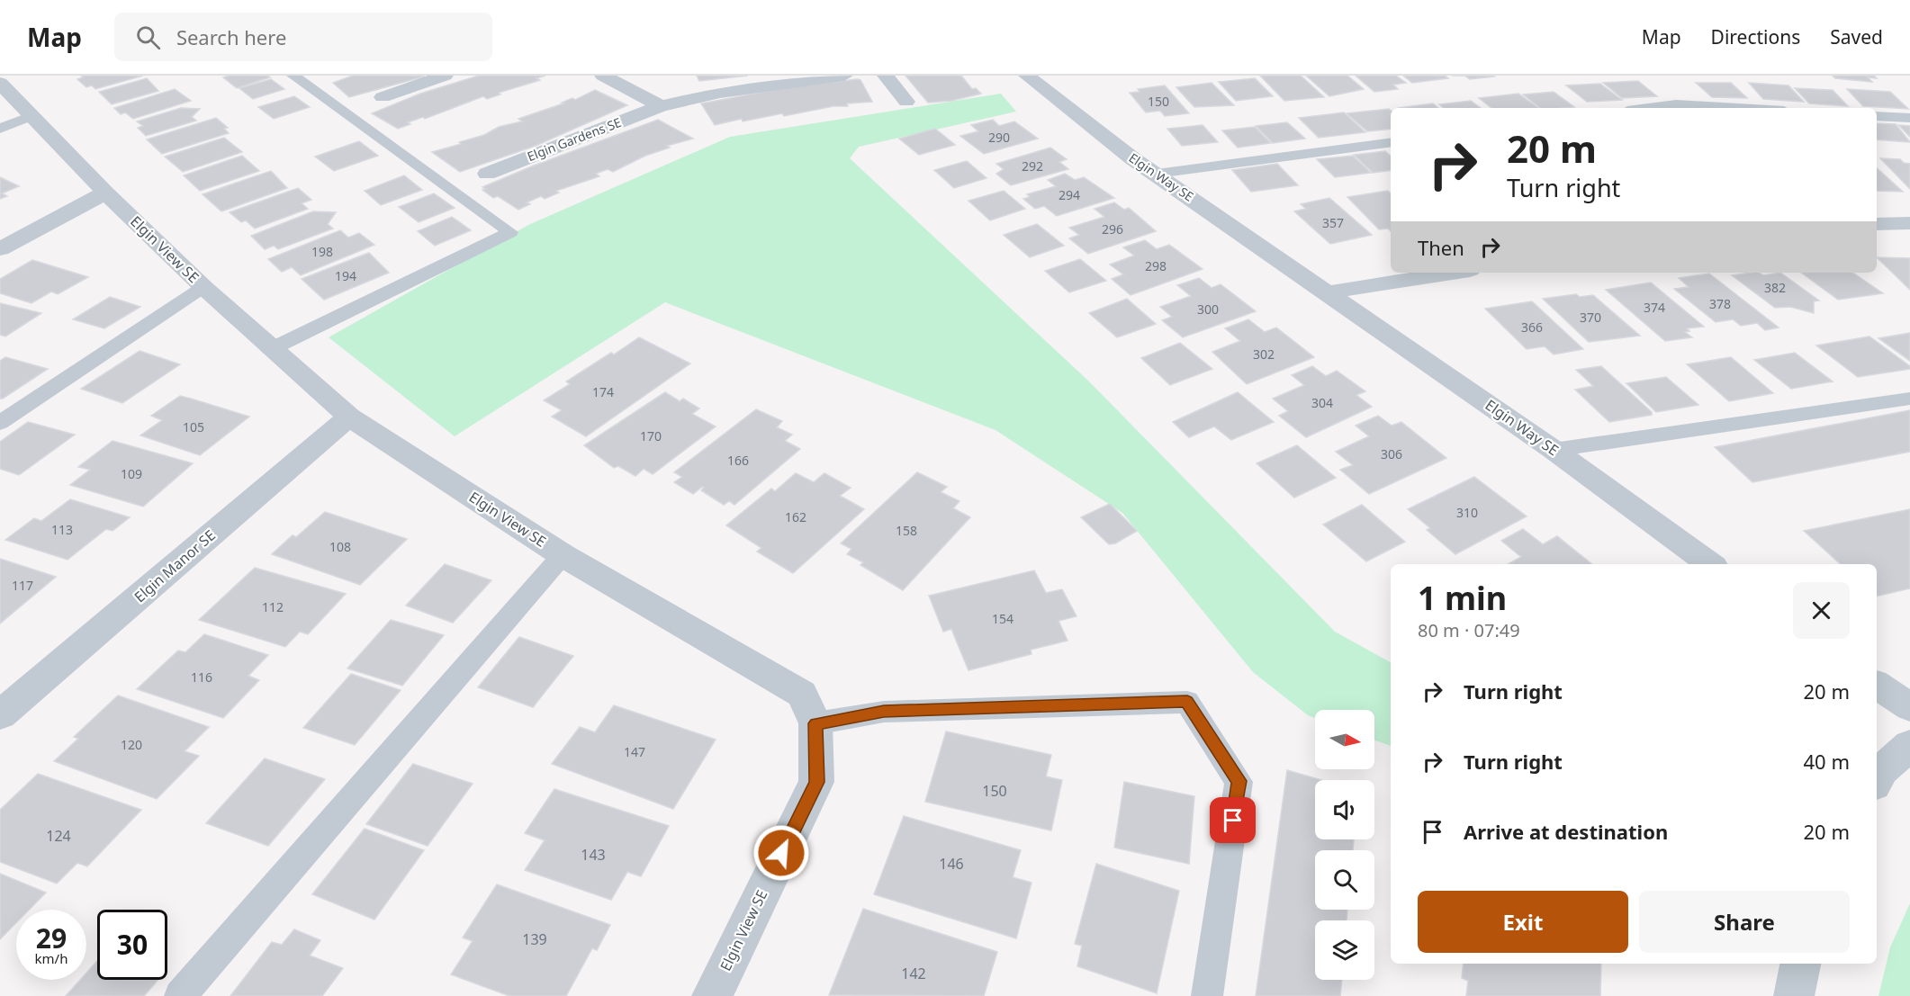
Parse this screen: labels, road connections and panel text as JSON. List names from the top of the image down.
{
  "streets": {
    "street": [
      "Elgin Gardens SE",
      "Elgin Way SE",
      "Elgin View SE",
      "Elgin Manor SE"
    ]
  },
  "crossings": [
    ["Elgin View SE", "Elgin Manor SE"]
  ],
  "house_numbers": [
    "150",
    "290",
    "292",
    "294",
    "357",
    "296",
    "198",
    "298",
    "194",
    "382",
    "378",
    "374",
    "300",
    "370",
    "366",
    "302",
    "174",
    "304",
    "105",
    "170",
    "306",
    "166",
    "109",
    "310",
    "162",
    "113",
    "158",
    "108",
    "117",
    "112",
    "154",
    "116",
    "120",
    "147",
    "150",
    "124",
    "143",
    "146",
    "139",
    "142"
  ],
  "north": "right",
  "page": {
    "header": "Map",
    "search": "Search here",
    "nav": ["Map", "Directions", "Saved"],
    "turn": ["20 m", "Turn right"],
    "then": "Then",
    "heading": ["1 min", "80 m · 07:49"],
    "list": [
      {
        "name": "Turn right",
        "value": "20 m"
      },
      {
        "name": "Turn right",
        "value": "40 m"
      },
      {
        "name": "Arrive at destination",
        "value": "20 m"
      }
    ],
    "buttons": ["Exit", "Share"],
    "speed": "29 km/h",
    "limit": "30"
  }
}
